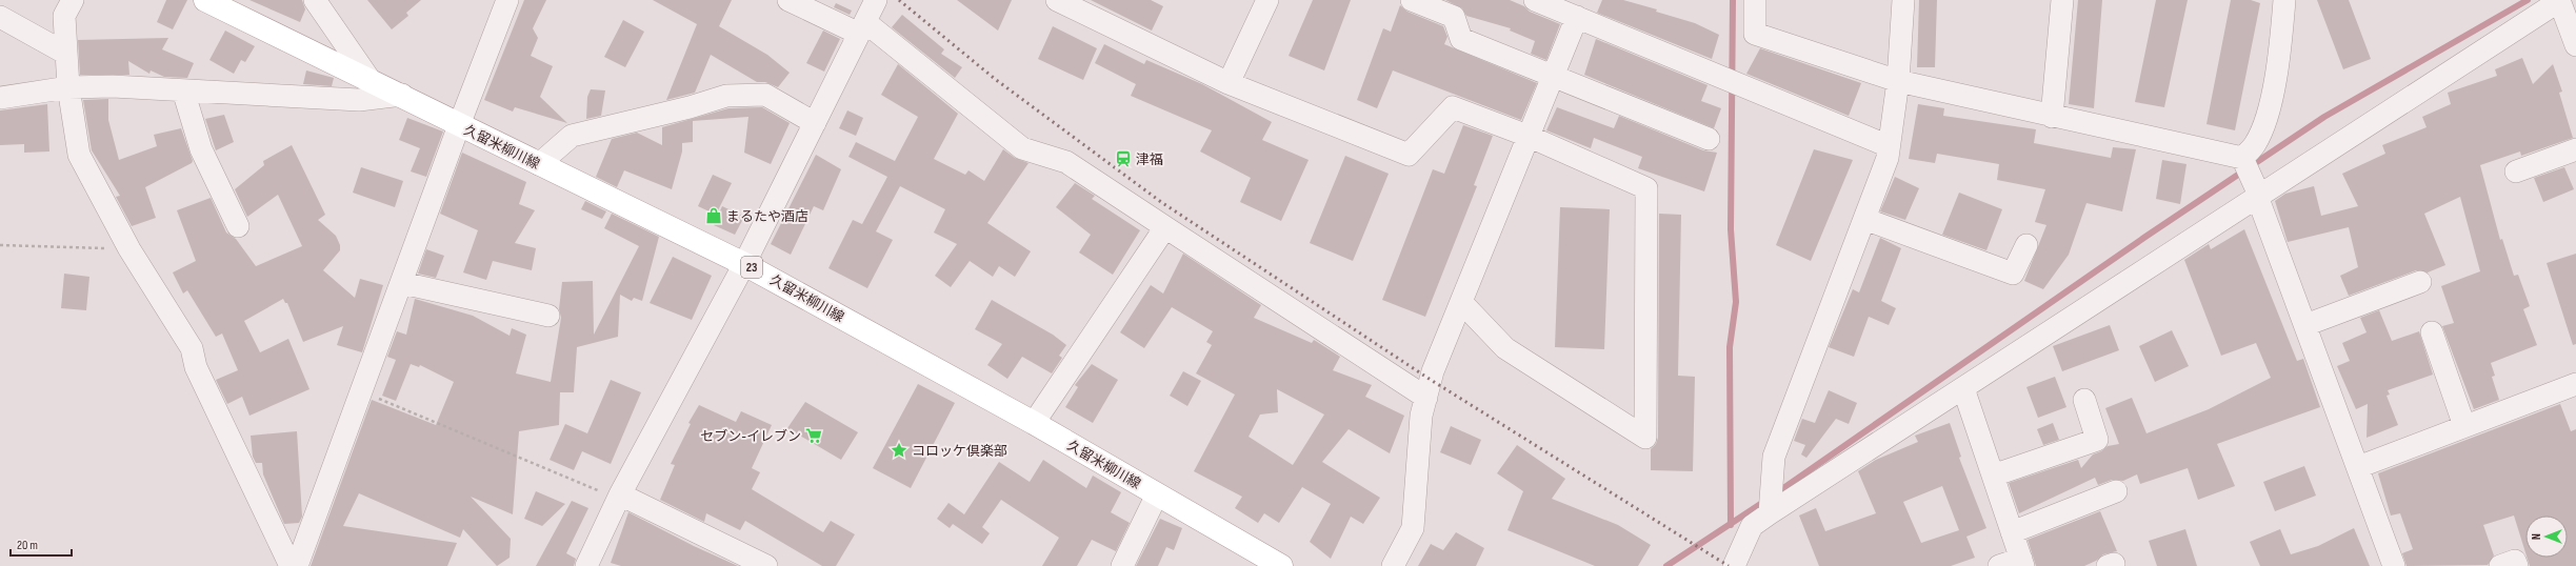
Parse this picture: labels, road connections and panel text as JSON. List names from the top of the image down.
{
  "streets": {
    "main road": ["久留米柳川線", "23"]
  },
  "places": {
    "station": ["津福"],
    "shop": ["まるたや酒店"],
    "supermarket": ["セブン-イレブン"],
    "place": ["コロッケ倶楽部"]
  },
  "scale_bar": "20 m",
  "north": "left"
}
